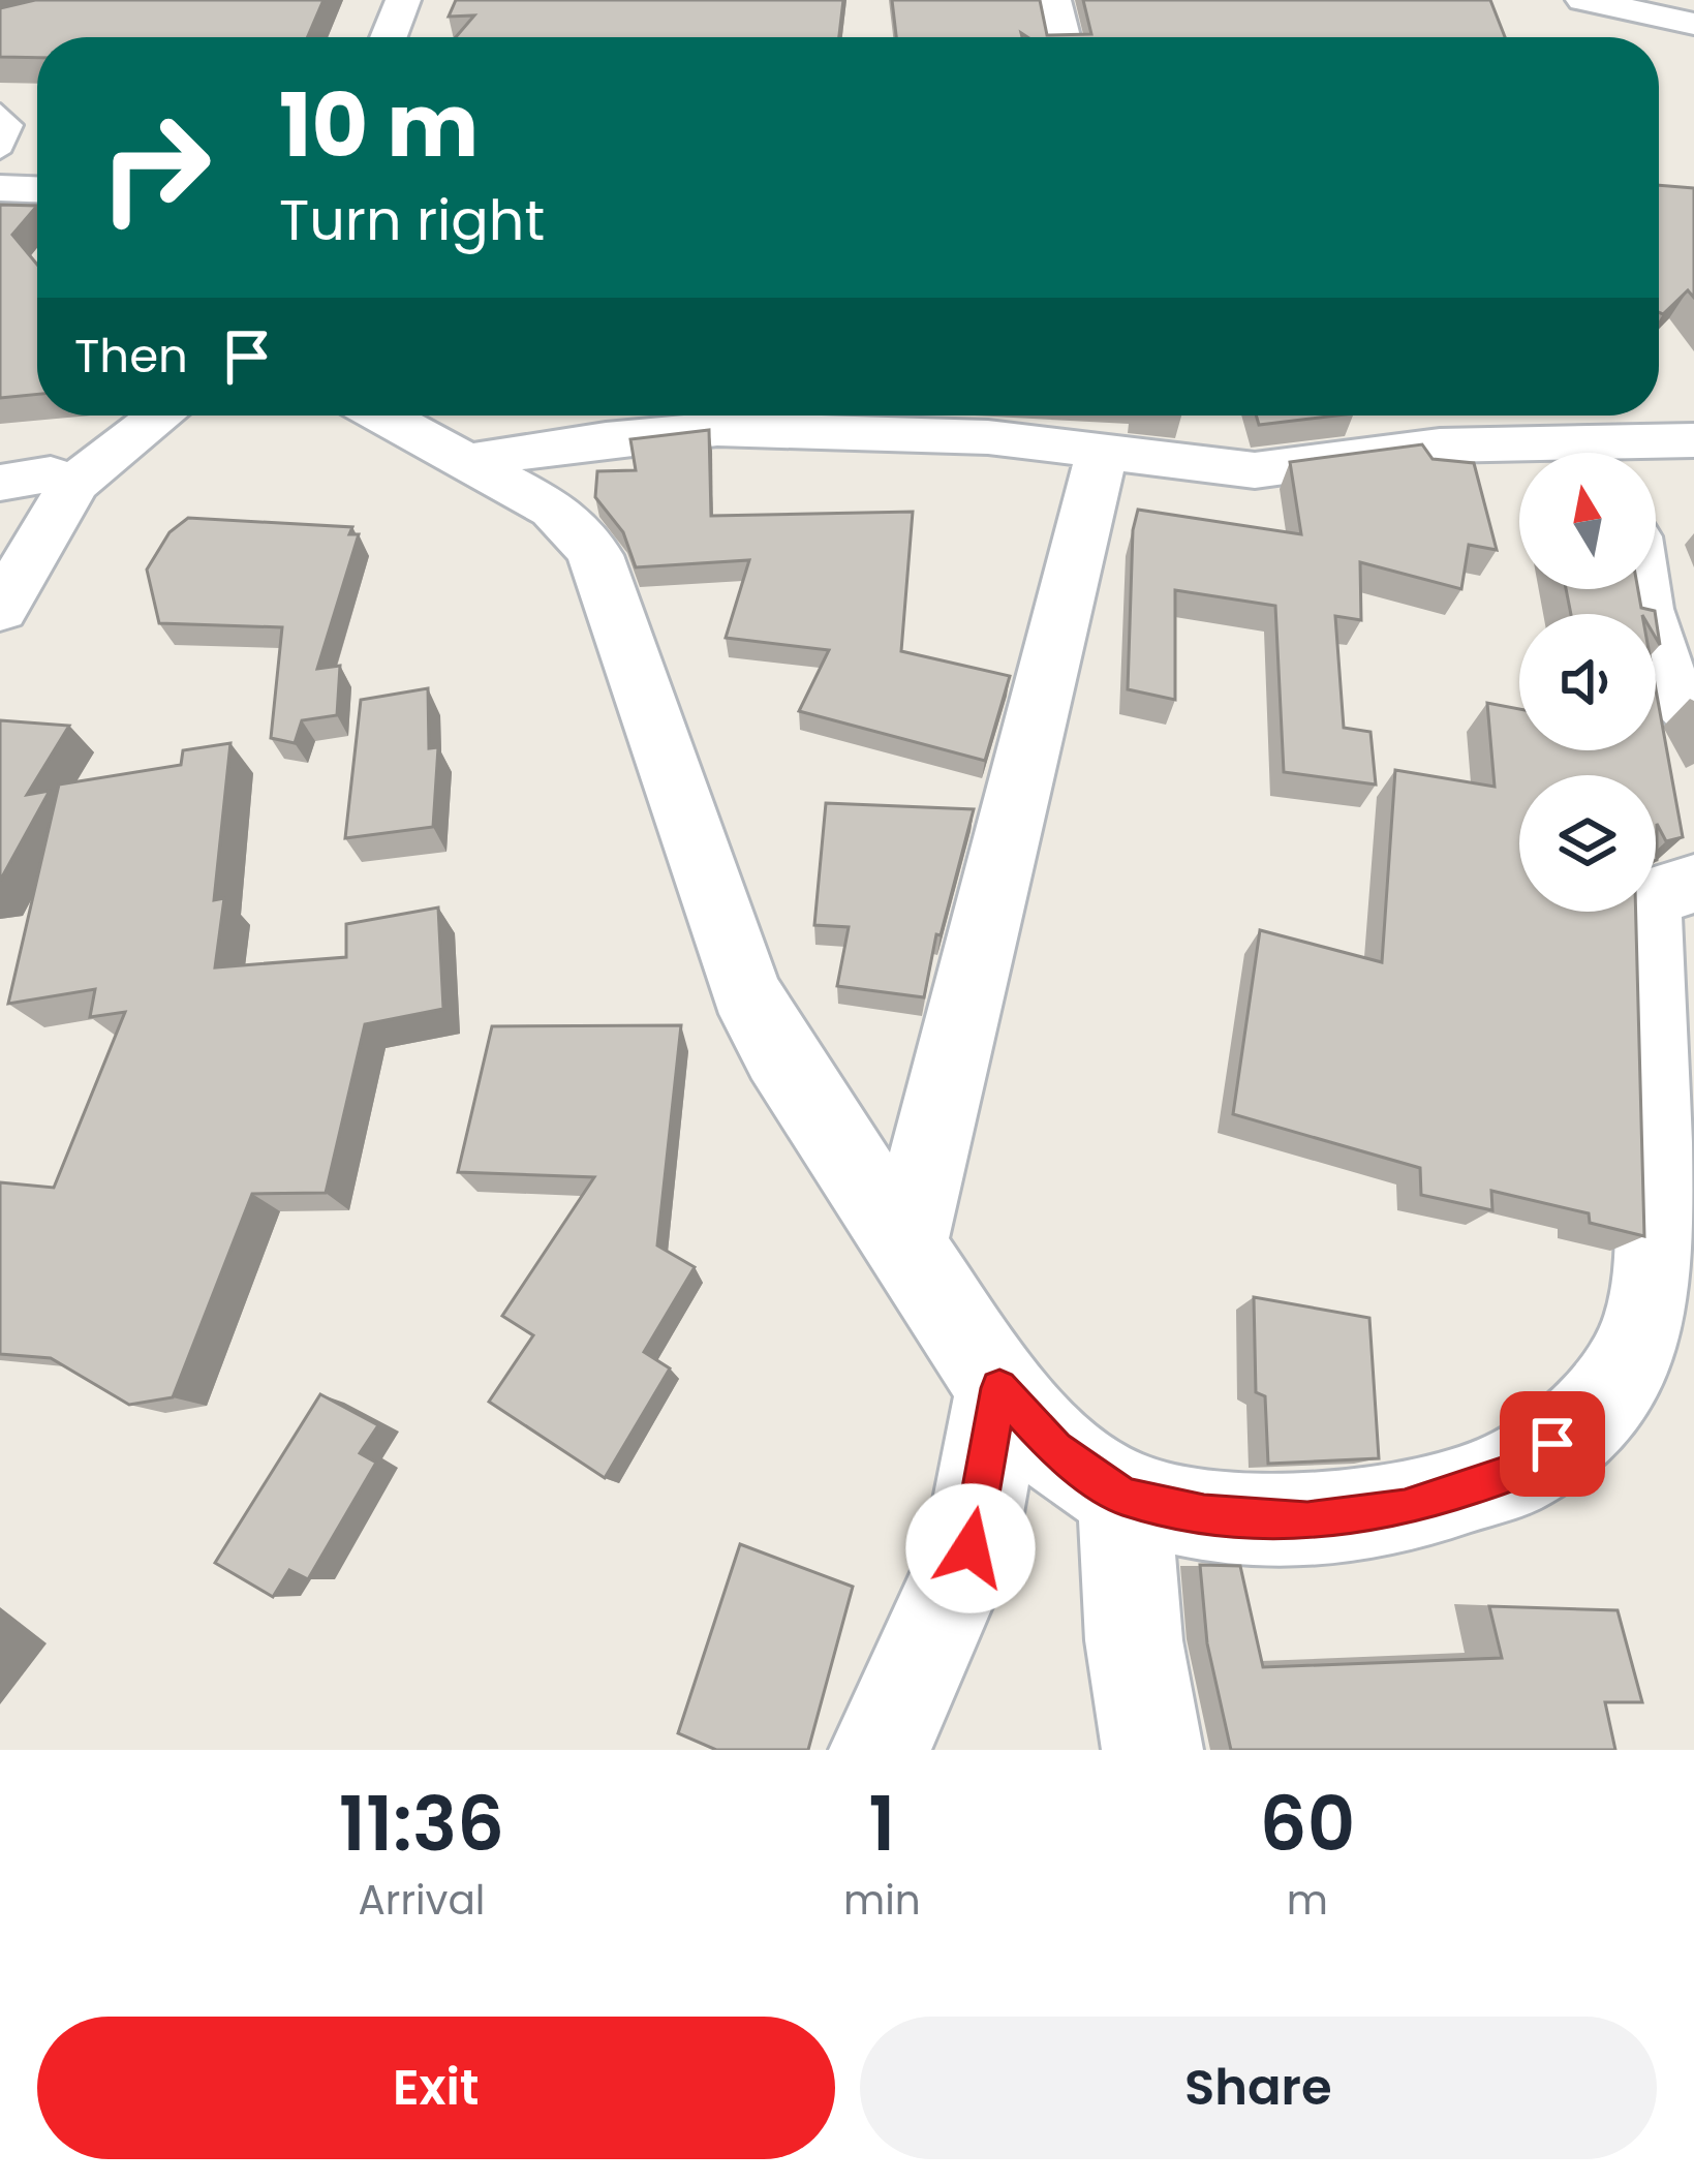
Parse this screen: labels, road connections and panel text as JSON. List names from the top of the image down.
{
  "north": "top",
  "page": {
    "turn": ["10 m", "Turn right"],
    "then": "Then",
    "eta": [
      "11:36",
      "Arrival",
      "1",
      "min",
      "60",
      "m"
    ],
    "buttons": ["Exit", "Share"]
  }
}
